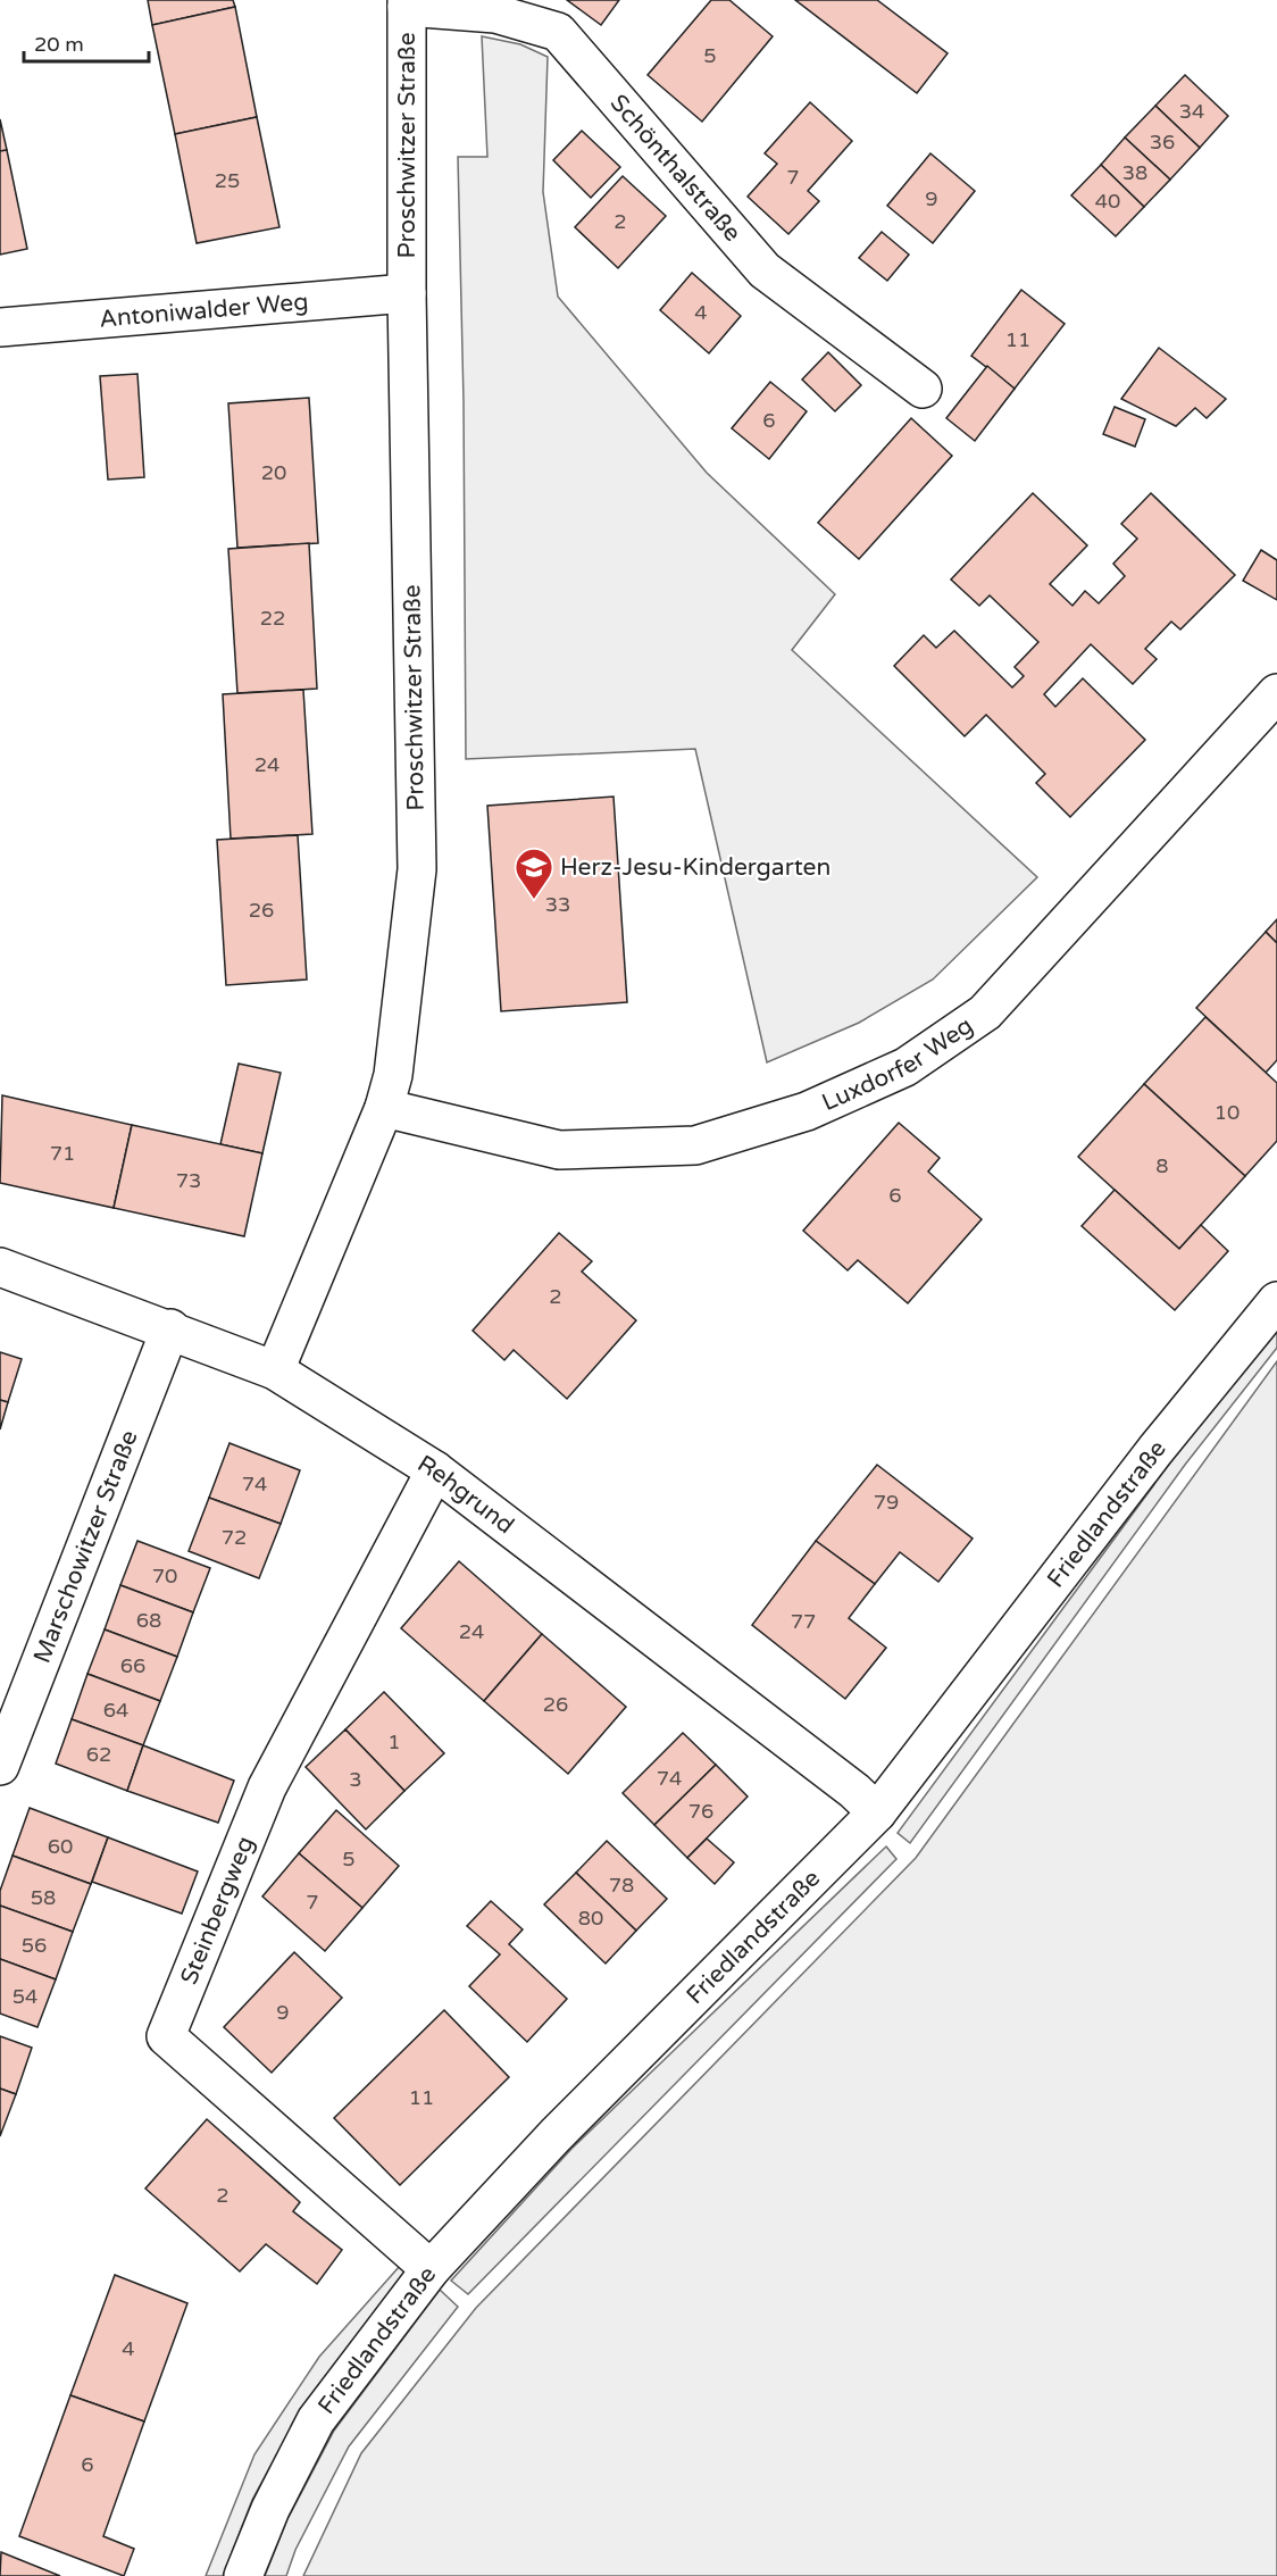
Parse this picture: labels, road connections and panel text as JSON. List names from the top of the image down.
{
  "streets": {
    "street": [
      "Proschwitzer Straße",
      "Schönthalstraße",
      "Antoniwalder Weg",
      "Luxdorfer Weg",
      "Rehgrund",
      "Friedlandstraße",
      "Marschowitzer Straße",
      "Steinbergweg"
    ]
  },
  "crossings": [
    ["Proschwitzer Straße", "Schönthalstraße"],
    ["Proschwitzer Straße", "Antoniwalder Weg"],
    ["Proschwitzer Straße", "Luxdorfer Weg"],
    ["Proschwitzer Straße", "Rehgrund"],
    ["Rehgrund", "Friedlandstraße"],
    ["Rehgrund", "Marschowitzer Straße"],
    ["Rehgrund", "Steinbergweg"],
    ["Friedlandstraße", "Steinbergweg"]
  ],
  "places": {
    "school or university": ["Herz-Jesu-Kindergarten"]
  },
  "house_numbers": [
    "5",
    "34",
    "36",
    "38",
    "7",
    "25",
    "9",
    "40",
    "2",
    "4",
    "11",
    "6",
    "20",
    "22",
    "24",
    "33",
    "26",
    "10",
    "71",
    "8",
    "73",
    "6",
    "2",
    "74",
    "79",
    "72",
    "70",
    "68",
    "77",
    "24",
    "66",
    "26",
    "64",
    "1",
    "62",
    "74",
    "3",
    "76",
    "60",
    "5",
    "78",
    "58",
    "7",
    "80",
    "56",
    "54",
    "9",
    "11",
    "2",
    "4",
    "6"
  ],
  "scale_bar": "20 m"
}
